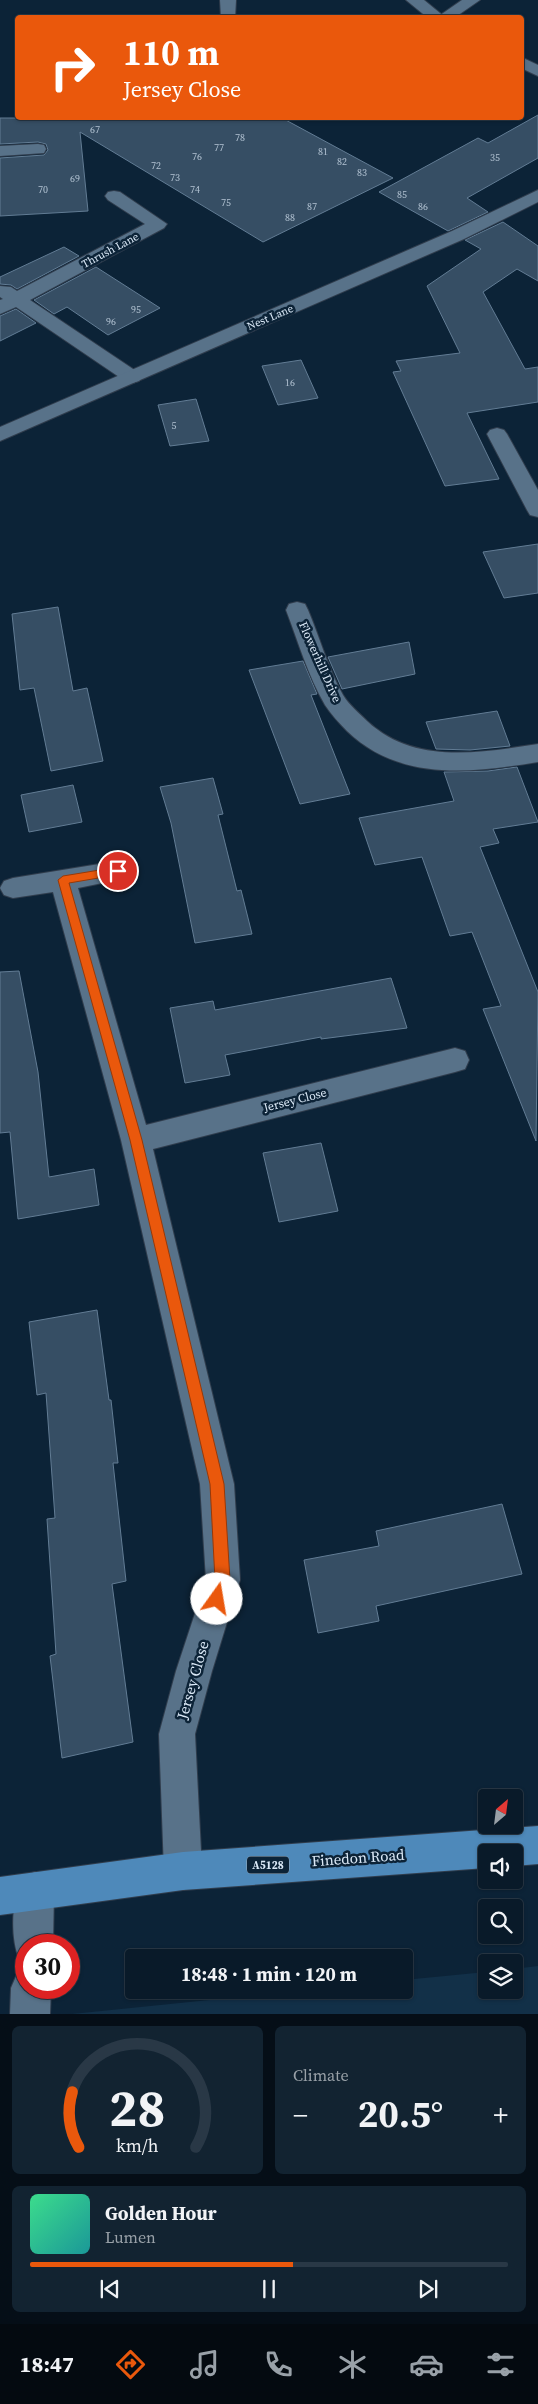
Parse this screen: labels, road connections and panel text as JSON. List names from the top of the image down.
{
  "streets": {
    "main road": ["Finedon Road", "A5128"],
    "street": [
      "Thrush Lane",
      "Nest Lane",
      "Flowerhill Drive",
      "Jersey Close"
    ]
  },
  "crossings": [
    ["Jersey Close", "Finedon Road"]
  ],
  "house_numbers": [
    "67",
    "78",
    "77",
    "81",
    "76",
    "35",
    "82",
    "72",
    "83",
    "73",
    "69",
    "70",
    "74",
    "85",
    "75",
    "87",
    "86",
    "88",
    "95",
    "96",
    "16",
    "5"
  ],
  "north": "top right",
  "page": {
    "turn": ["110 m", "Jersey Close"],
    "limit": "30",
    "trip": "18:48 · 1 min · 120 m",
    "tile": "Climate",
    "heat": ["−", "20.5°", "+"],
    "song": ["Golden Hour", "Lumen"],
    "tabs": "18:47",
    "gauge": ["28", "km/h"]
  }
}
